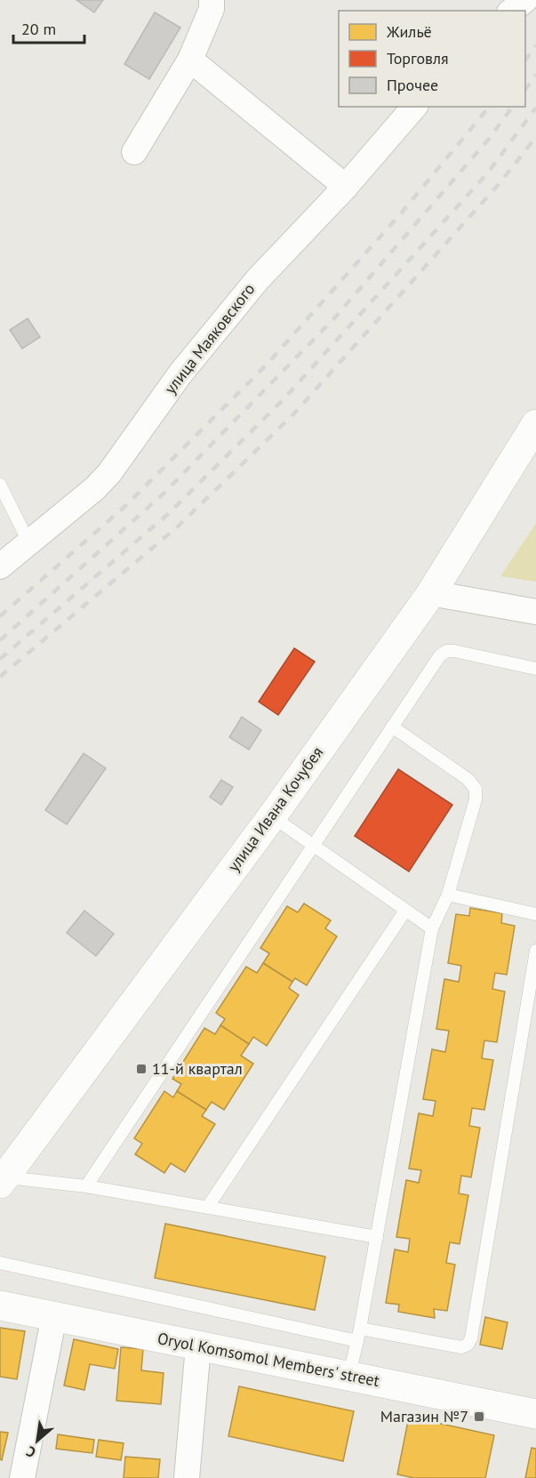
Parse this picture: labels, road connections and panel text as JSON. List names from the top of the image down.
{
  "streets": {
    "street": ["улица Маяковского", "улица Ивана Кочубея", "Oryol Komsomol Members' street"]
  },
  "places": {
    "transit": ["11-й квартал", "Магазин №7"]
  },
  "legend": ["Жильё", "Торговля", "Прочее"],
  "scale_bar": "20 m",
  "north": "bottom left"
}
